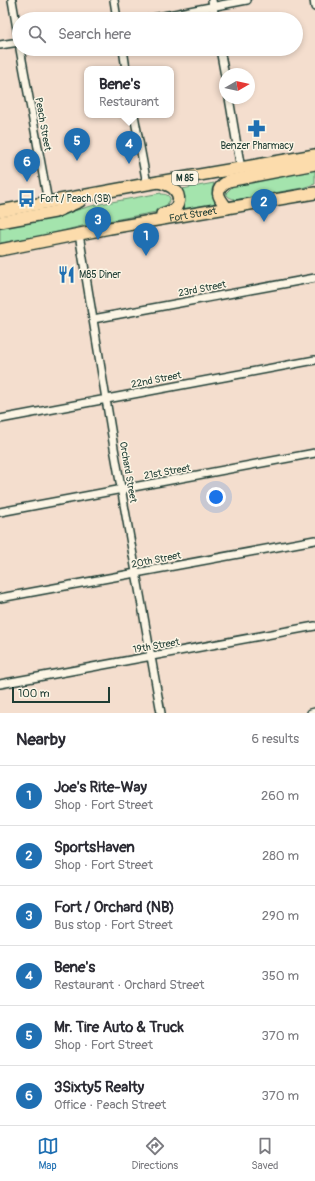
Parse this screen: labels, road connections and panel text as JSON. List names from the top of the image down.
{
  "streets": {
    "main road": ["M 85", "Fort Street"],
    "street": [
      "Peach Street",
      "23rd Street",
      "22nd Street",
      "21st Street",
      "Orchard Street",
      "20th Street",
      "19th Street"
    ]
  },
  "crossings": [
    ["Peach Street", "M 85"],
    ["Fort Street", "Orchard Street"],
    ["23rd Street", "Orchard Street"],
    ["22nd Street", "Orchard Street"],
    ["21st Street", "Orchard Street"],
    ["Orchard Street", "20th Street"],
    ["Orchard Street", "19th Street"]
  ],
  "places": {
    "pharmacy": ["Benzer Pharmacy"],
    "bus stop": ["Fort / Peach (SB)"],
    "restaurant": ["M85 Diner"]
  },
  "scale_bar": "100 m",
  "north": "right",
  "page": {
    "search": "Search here",
    "popup": ["Bene's", "Restaurant"],
    "pins": [
      "5",
      "4",
      "6",
      "2",
      "3",
      "1"
    ],
    "scale": "100 m",
    "heading": ["Nearby", "6 results"],
    "list": [
      {
        "mark": "1",
        "name": "Joe's Rite-Way",
        "note": "Shop · Fort Street",
        "value": "260 m"
      },
      {
        "mark": "2",
        "name": "SportsHaven",
        "note": "Shop · Fort Street",
        "value": "280 m"
      },
      {
        "mark": "3",
        "name": "Fort / Orchard (NB)",
        "note": "Bus stop · Fort Street",
        "value": "290 m"
      },
      {
        "mark": "4",
        "name": "Bene's",
        "note": "Restaurant · Orchard Street",
        "value": "350 m"
      },
      {
        "mark": "5",
        "name": "Mr. Tire Auto & Truck",
        "note": "Shop · Fort Street",
        "value": "370 m"
      },
      {
        "mark": "6",
        "name": "3Sixty5 Realty",
        "note": "Office · Peach Street",
        "value": "370 m"
      }
    ],
    "nav": ["Map", "Directions", "Saved"]
  }
}
